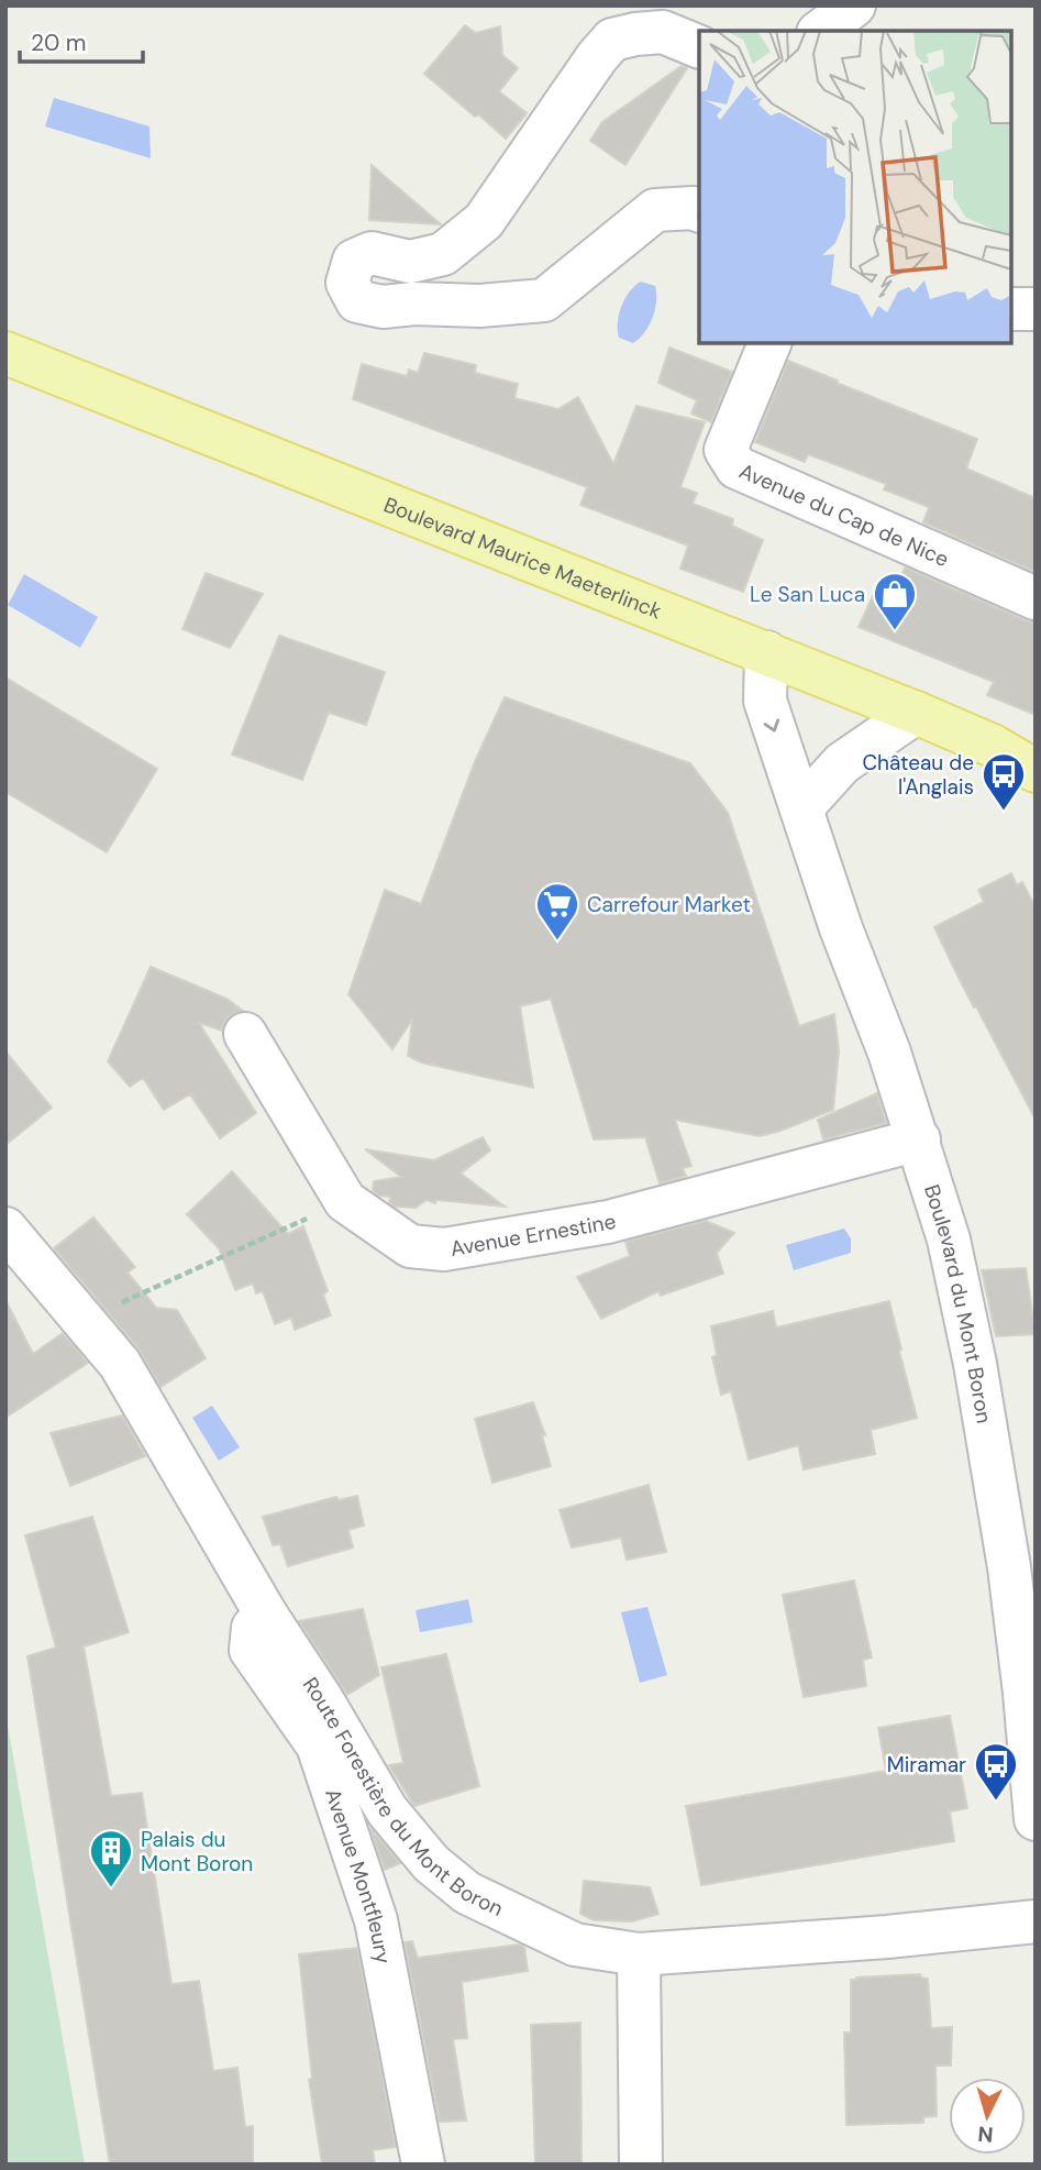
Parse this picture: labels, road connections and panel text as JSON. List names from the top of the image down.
{
  "streets": {
    "main road": ["Boulevard Maurice Maeterlinck"],
    "street": [
      "Avenue du Cap de Nice",
      "Avenue Ernestine",
      "Boulevard du Mont Boron",
      "Route Forestière du Mont Boron",
      "Avenue Montfleury"
    ]
  },
  "crossings": [
    ["Boulevard Maurice Maeterlinck", "Boulevard du Mont Boron"],
    ["Avenue Ernestine", "Boulevard du Mont Boron"],
    ["Route Forestière du Mont Boron", "Avenue Montfleury"]
  ],
  "places": {
    "shop": ["Le San Luca"],
    "bus stop": ["Château de l'Anglais", "Miramar"],
    "supermarket": ["Carrefour Market"],
    "building": ["Palais du Mont Boron"]
  },
  "scale_bar": "20 m",
  "north": "bottom"
}
